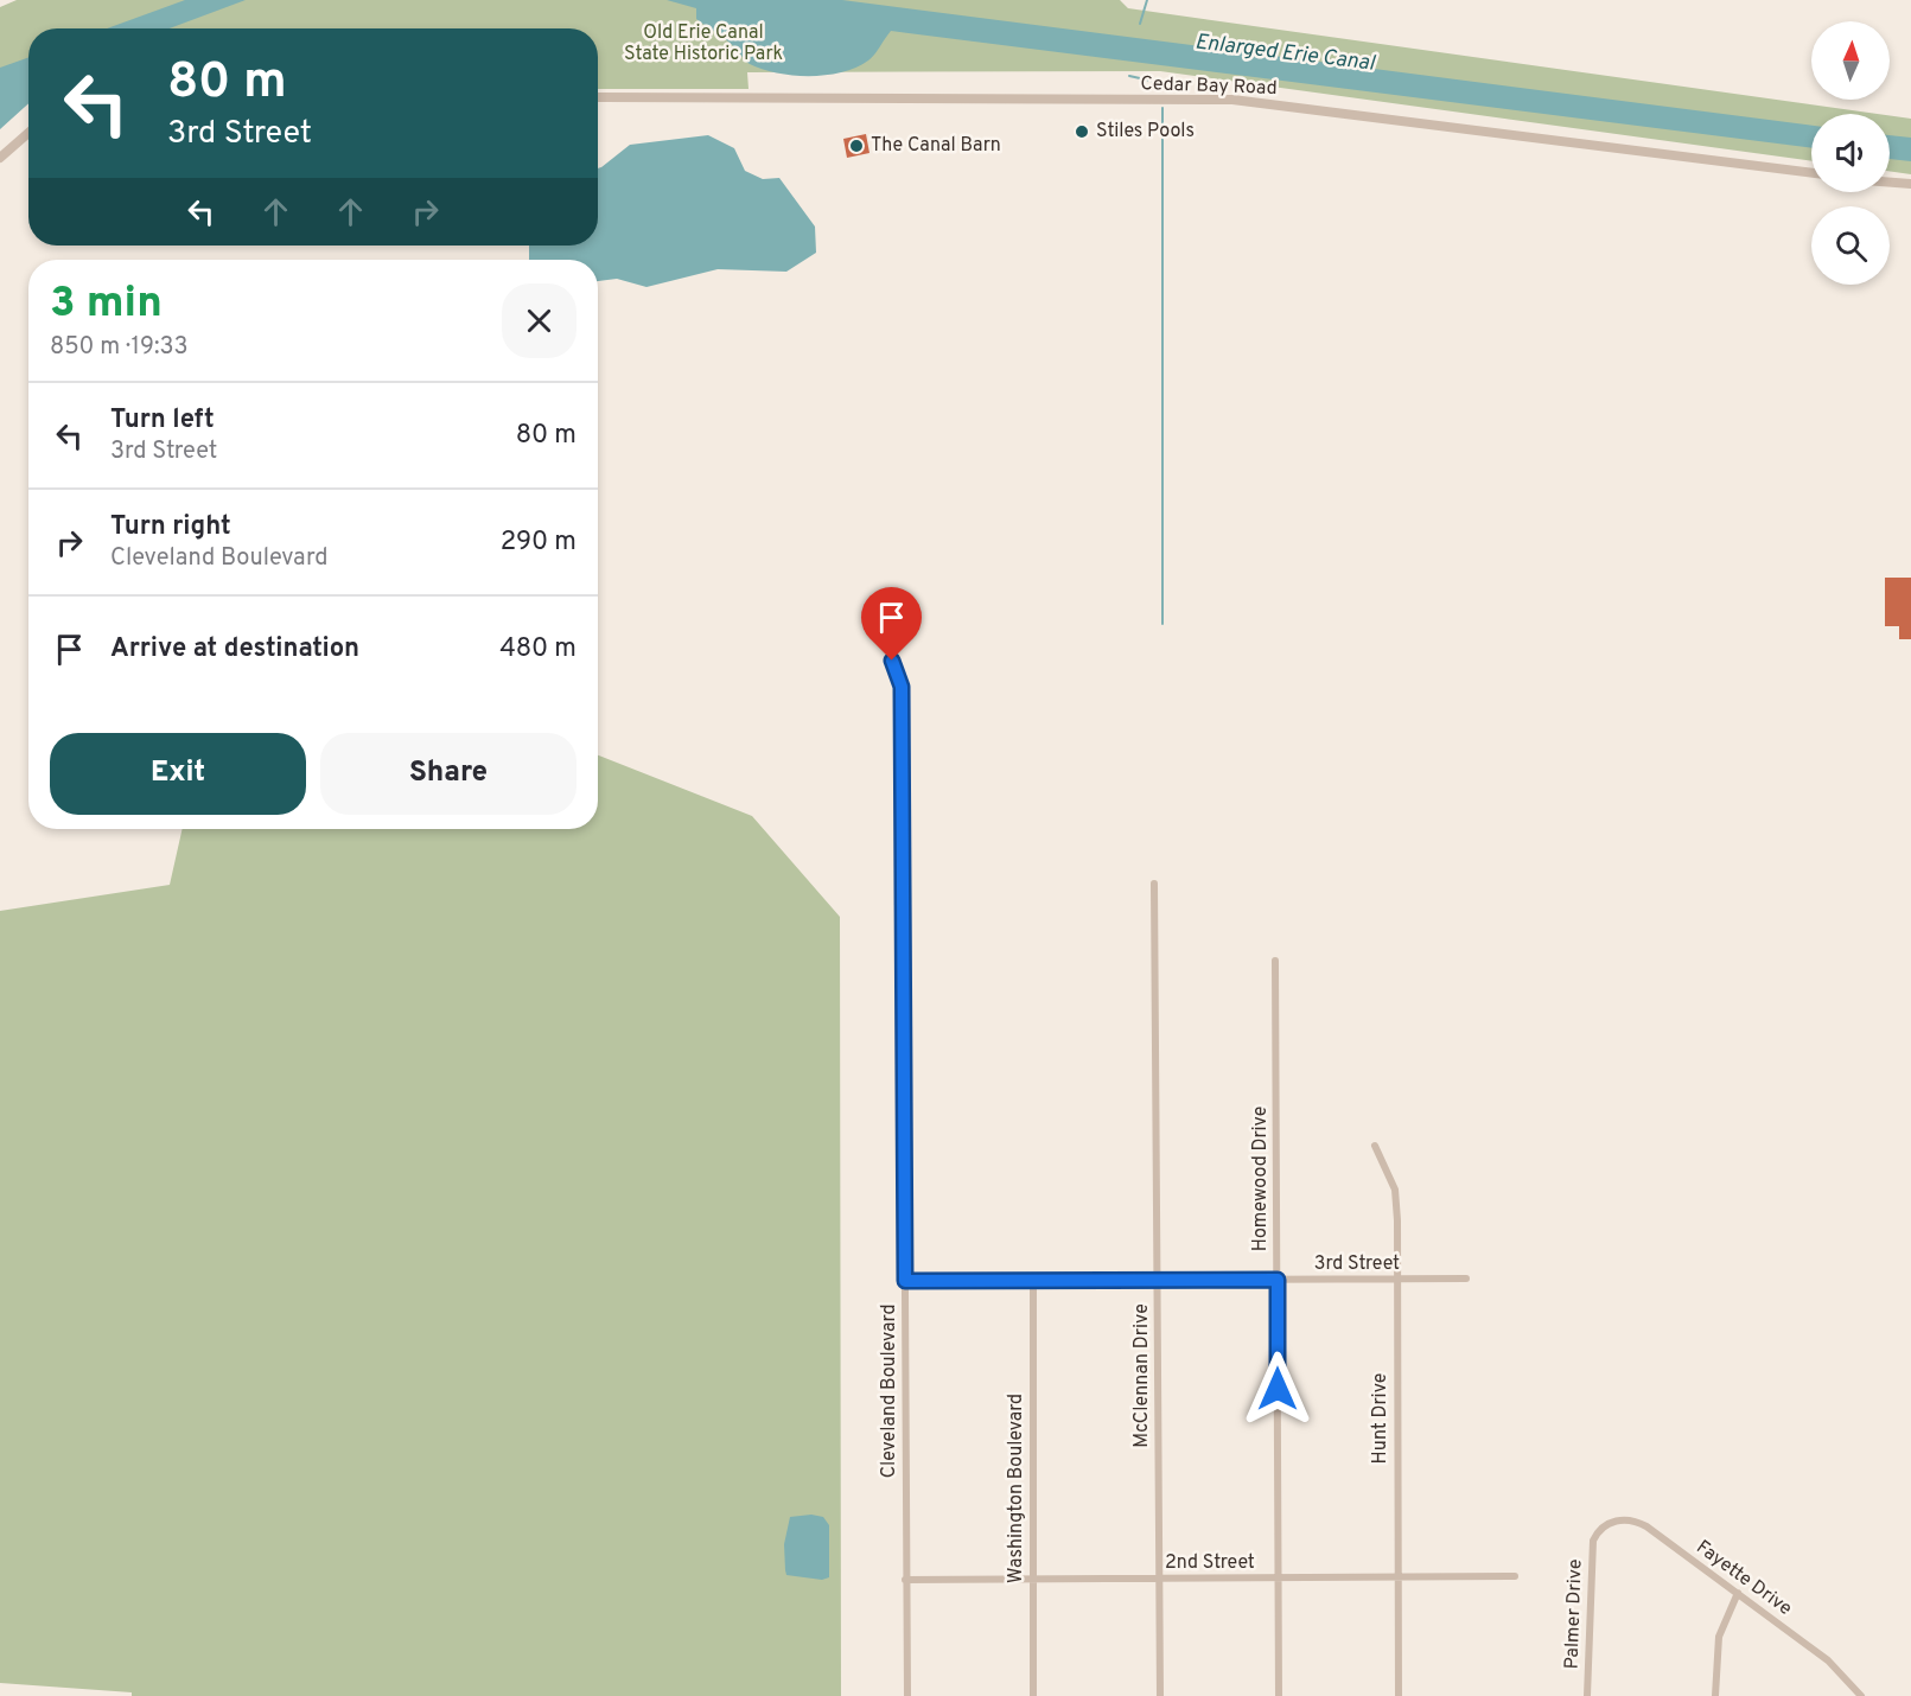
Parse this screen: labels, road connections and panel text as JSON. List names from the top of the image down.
{
  "streets": {
    "street": [
      "Cedar Bay Road",
      "Homewood Drive",
      "3rd Street",
      "McClennan Drive",
      "Cleveland Boulevard",
      "Hunt Drive",
      "Washington Boulevard",
      "2nd Street",
      "Fayette Drive",
      "Palmer Drive"
    ]
  },
  "crossings": [
    ["Homewood Drive", "3rd Street"],
    ["Homewood Drive", "2nd Street"],
    ["3rd Street", "McClennan Drive"],
    ["3rd Street", "Cleveland Boulevard"],
    ["3rd Street", "Hunt Drive"],
    ["3rd Street", "Washington Boulevard"],
    ["McClennan Drive", "2nd Street"],
    ["Cleveland Boulevard", "2nd Street"],
    ["Hunt Drive", "2nd Street"],
    ["Washington Boulevard", "2nd Street"],
    ["Fayette Drive", "Palmer Drive"]
  ],
  "water": ["Enlarged Erie Canal"],
  "parks": ["Old Erie Canal State Historic Park"],
  "places": ["Stiles Pools", "The Canal Barn"],
  "north": "top",
  "page": {
    "turn": ["80 m", "3rd Street"],
    "heading": ["3 min", "850 m · 19:33"],
    "list": [
      {
        "name": "Turn left",
        "note": "3rd Street",
        "value": "80 m"
      },
      {
        "name": "Turn right",
        "note": "Cleveland Boulevard",
        "value": "290 m"
      },
      {
        "name": "Arrive at destination",
        "value": "480 m"
      }
    ],
    "buttons": ["Exit", "Share"]
  }
}
